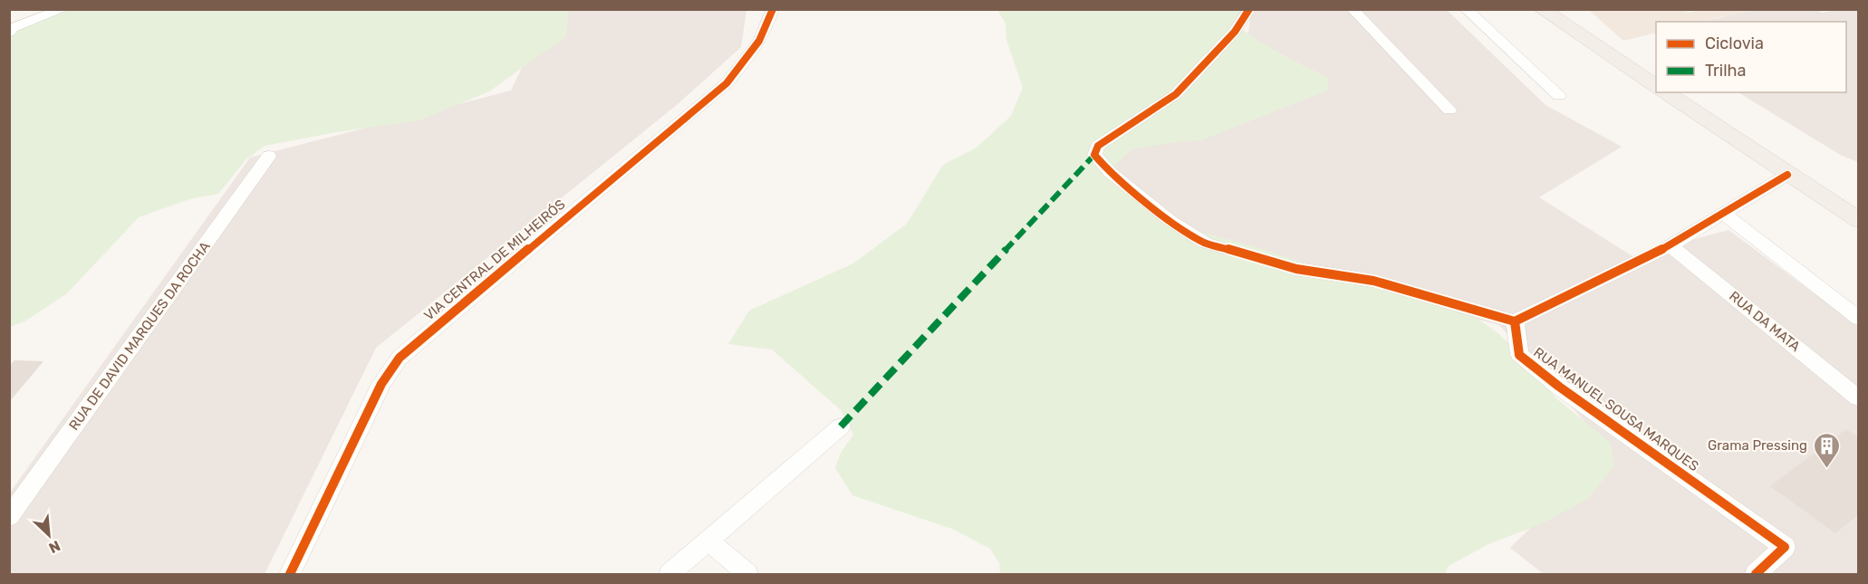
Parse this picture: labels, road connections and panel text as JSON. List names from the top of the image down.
{
  "streets": {
    "street": [
      "VIA CENTRAL DE MILHEIRÓS",
      "RUA DA MATA",
      "RUA DE DAVID MARQUES DA ROCHA",
      "RUA MANUEL SOUSA MARQUES"
    ]
  },
  "places": {
    "building": ["Grama Pressing"]
  },
  "legend": ["Ciclovia", "Trilha"],
  "north": "bottom right"
}
